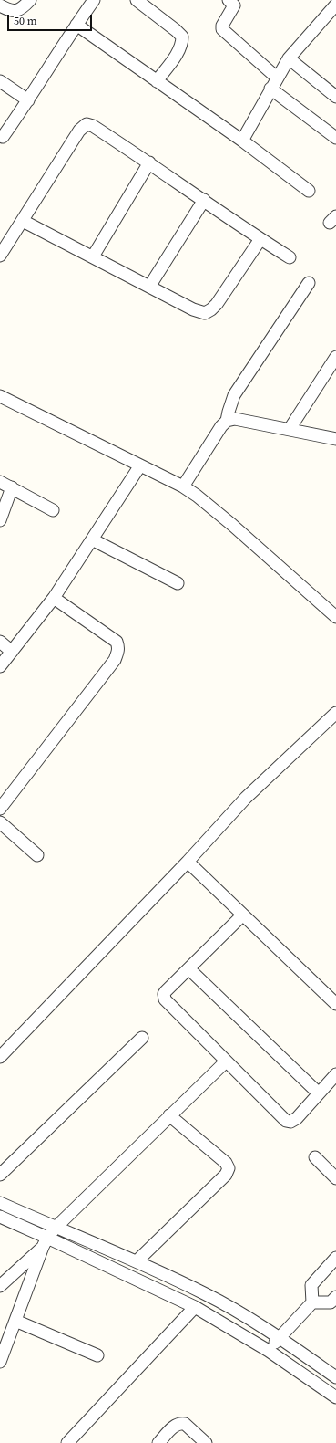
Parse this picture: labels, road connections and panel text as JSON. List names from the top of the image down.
{
  "scale_bar": "50 m"
}
